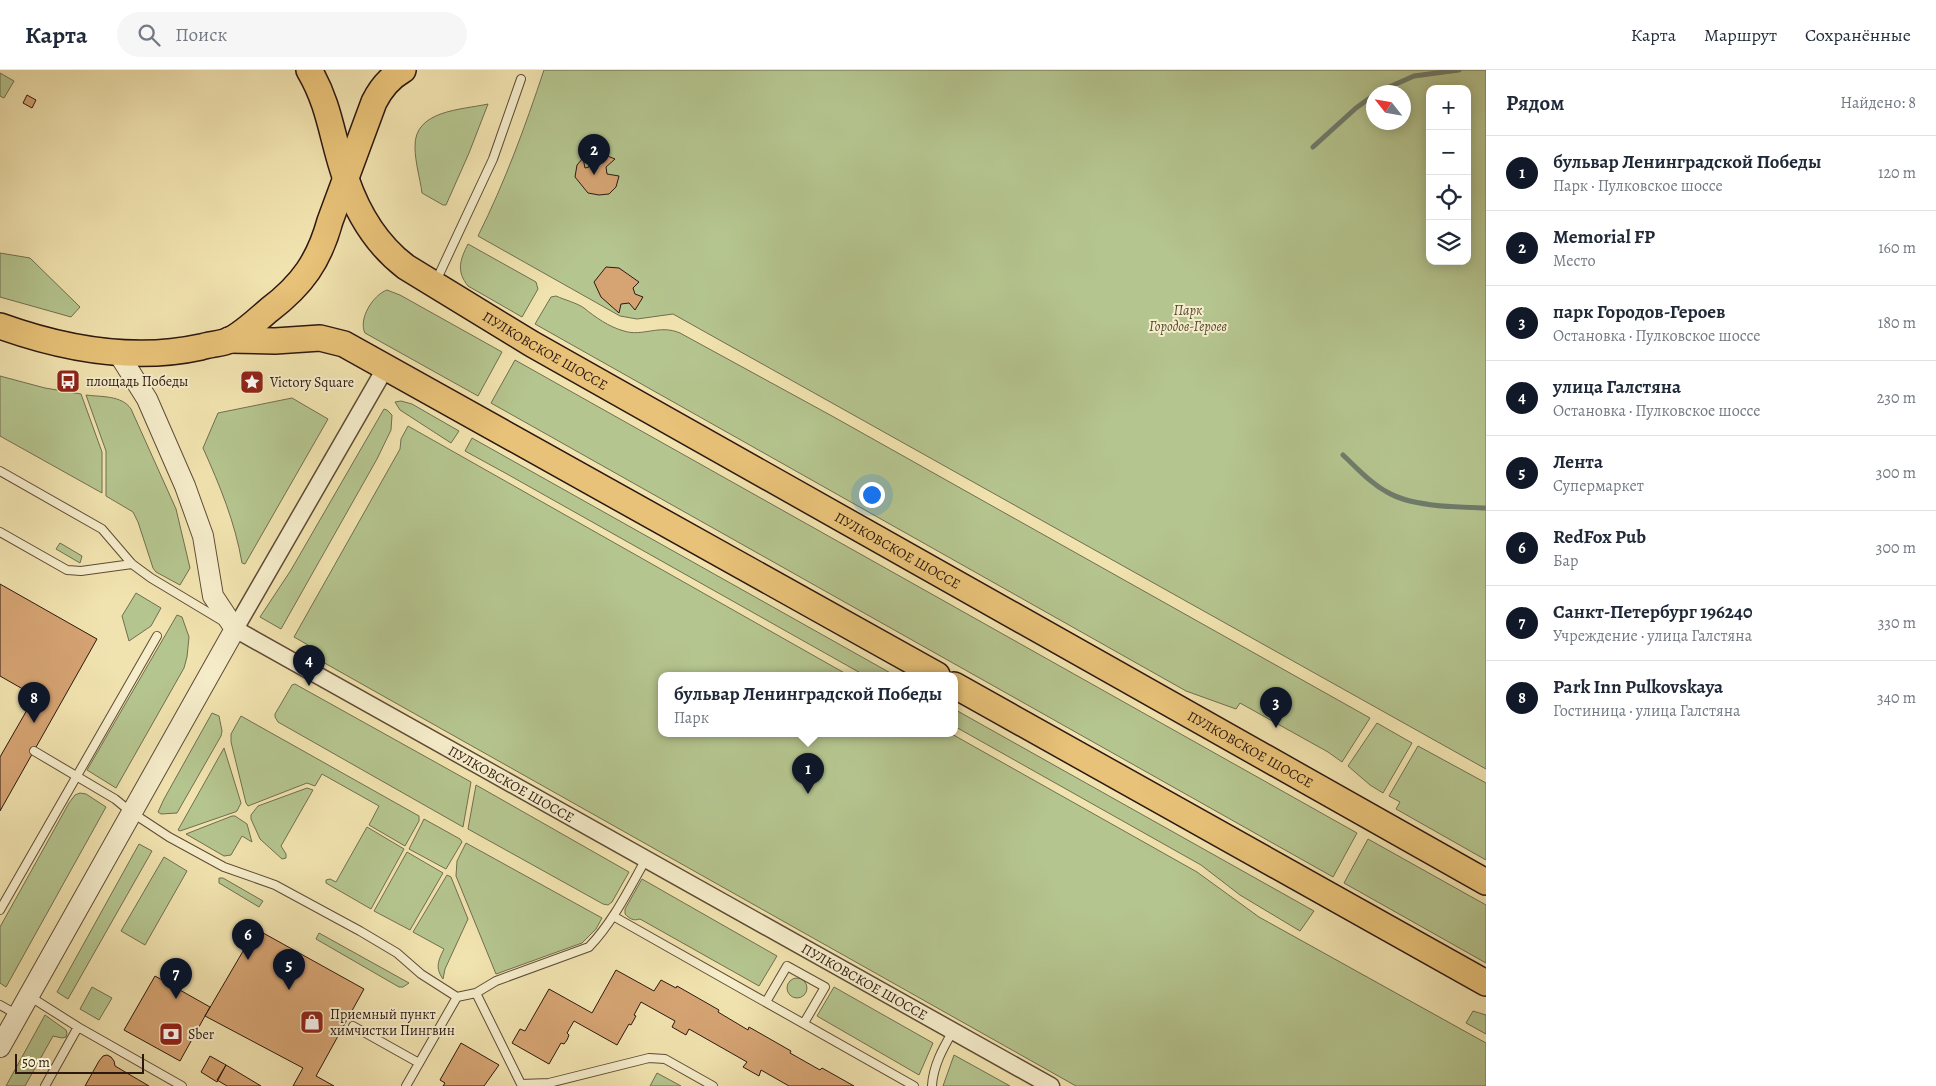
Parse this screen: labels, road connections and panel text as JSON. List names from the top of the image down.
{
  "streets": {
    "main road": ["ПУЛКОВСКОЕ ШОССЕ"]
  },
  "parks": ["Парк Городов-Героев"],
  "places": {
    "bus stop": ["площадь Победы"],
    "place": ["Victory Square"],
    "shop": ["Приемный пункт химчистки Пингвин"],
    "bank": ["Sber"]
  },
  "scale_bar": "50 m",
  "north": "top left",
  "page": {
    "header": "Карта",
    "search": "Поиск",
    "nav": ["Карта", "Маршрут", "Сохранённые"],
    "heading": ["Рядом", "Найдено: 8"],
    "map_buttons": ["+", "−"],
    "pins": [
      "2",
      "4",
      "8",
      "3",
      "1",
      "6",
      "5",
      "7"
    ],
    "list": [
      {
        "mark": "1",
        "name": "бульвар Ленинградской Победы",
        "note": "Парк · Пулковское шоссе",
        "value": "120 m"
      },
      {
        "mark": "2",
        "name": "Memorial FP",
        "note": "Место",
        "value": "160 m"
      },
      {
        "mark": "3",
        "name": "парк Городов-Героев",
        "note": "Остановка · Пулковское шоссе",
        "value": "180 m"
      },
      {
        "mark": "4",
        "name": "улица Галстяна",
        "note": "Остановка · Пулковское шоссе",
        "value": "230 m"
      },
      {
        "mark": "5",
        "name": "Лента",
        "note": "Супермаркет",
        "value": "300 m"
      },
      {
        "mark": "6",
        "name": "RedFox Pub",
        "note": "Бар",
        "value": "300 m"
      },
      {
        "mark": "7",
        "name": "Санкт-Петербург 196240",
        "note": "Учреждение · улица Галстяна",
        "value": "330 m"
      },
      {
        "mark": "8",
        "name": "Park Inn Pulkovskaya",
        "note": "Гостиница · улица Галстяна",
        "value": "340 m"
      }
    ],
    "popup": ["бульвар Ленинградской Победы", "Парк"],
    "scale": "50 m"
  }
}
